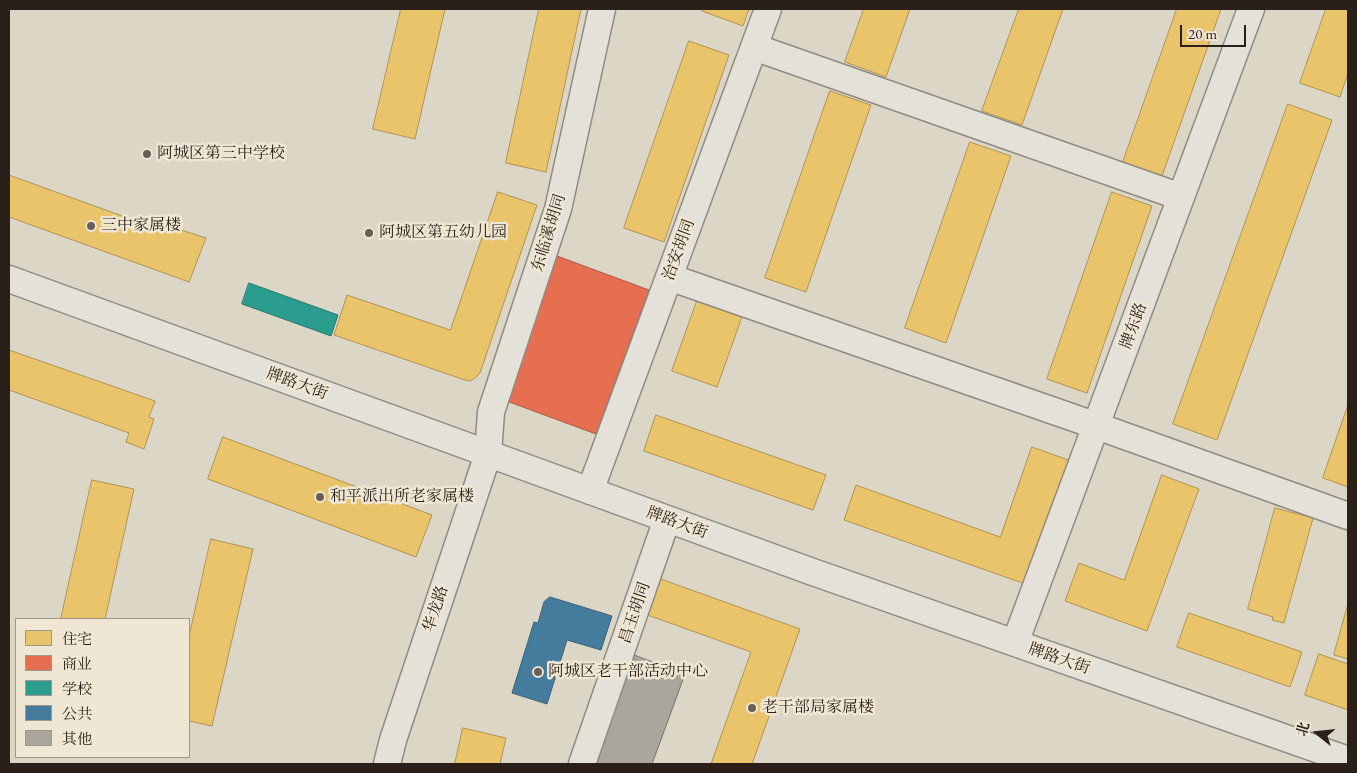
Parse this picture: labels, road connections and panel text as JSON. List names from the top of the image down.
{
  "streets": {
    "street": [
      "东临溪胡同",
      "治安胡同",
      "牌东路",
      "牌路大街",
      "华龙路",
      "昌玉胡同"
    ]
  },
  "crossings": [
    ["东临溪胡同", "牌路大街"],
    ["东临溪胡同", "华龙路"],
    ["治安胡同", "牌路大街"],
    ["牌东路", "牌路大街"],
    ["牌路大街", "华龙路"],
    ["牌路大街", "昌玉胡同"]
  ],
  "places": [
    "阿城区第三中学校",
    "三中家属楼",
    "阿城区第五幼儿园",
    "和平派出所老家属楼",
    "阿城区老干部活动中心",
    "老干部局家属楼"
  ],
  "legend": [
    "住宅",
    "商业",
    "学校",
    "公共",
    "其他"
  ],
  "scale_bar": "20 m",
  "north": "left"
}
